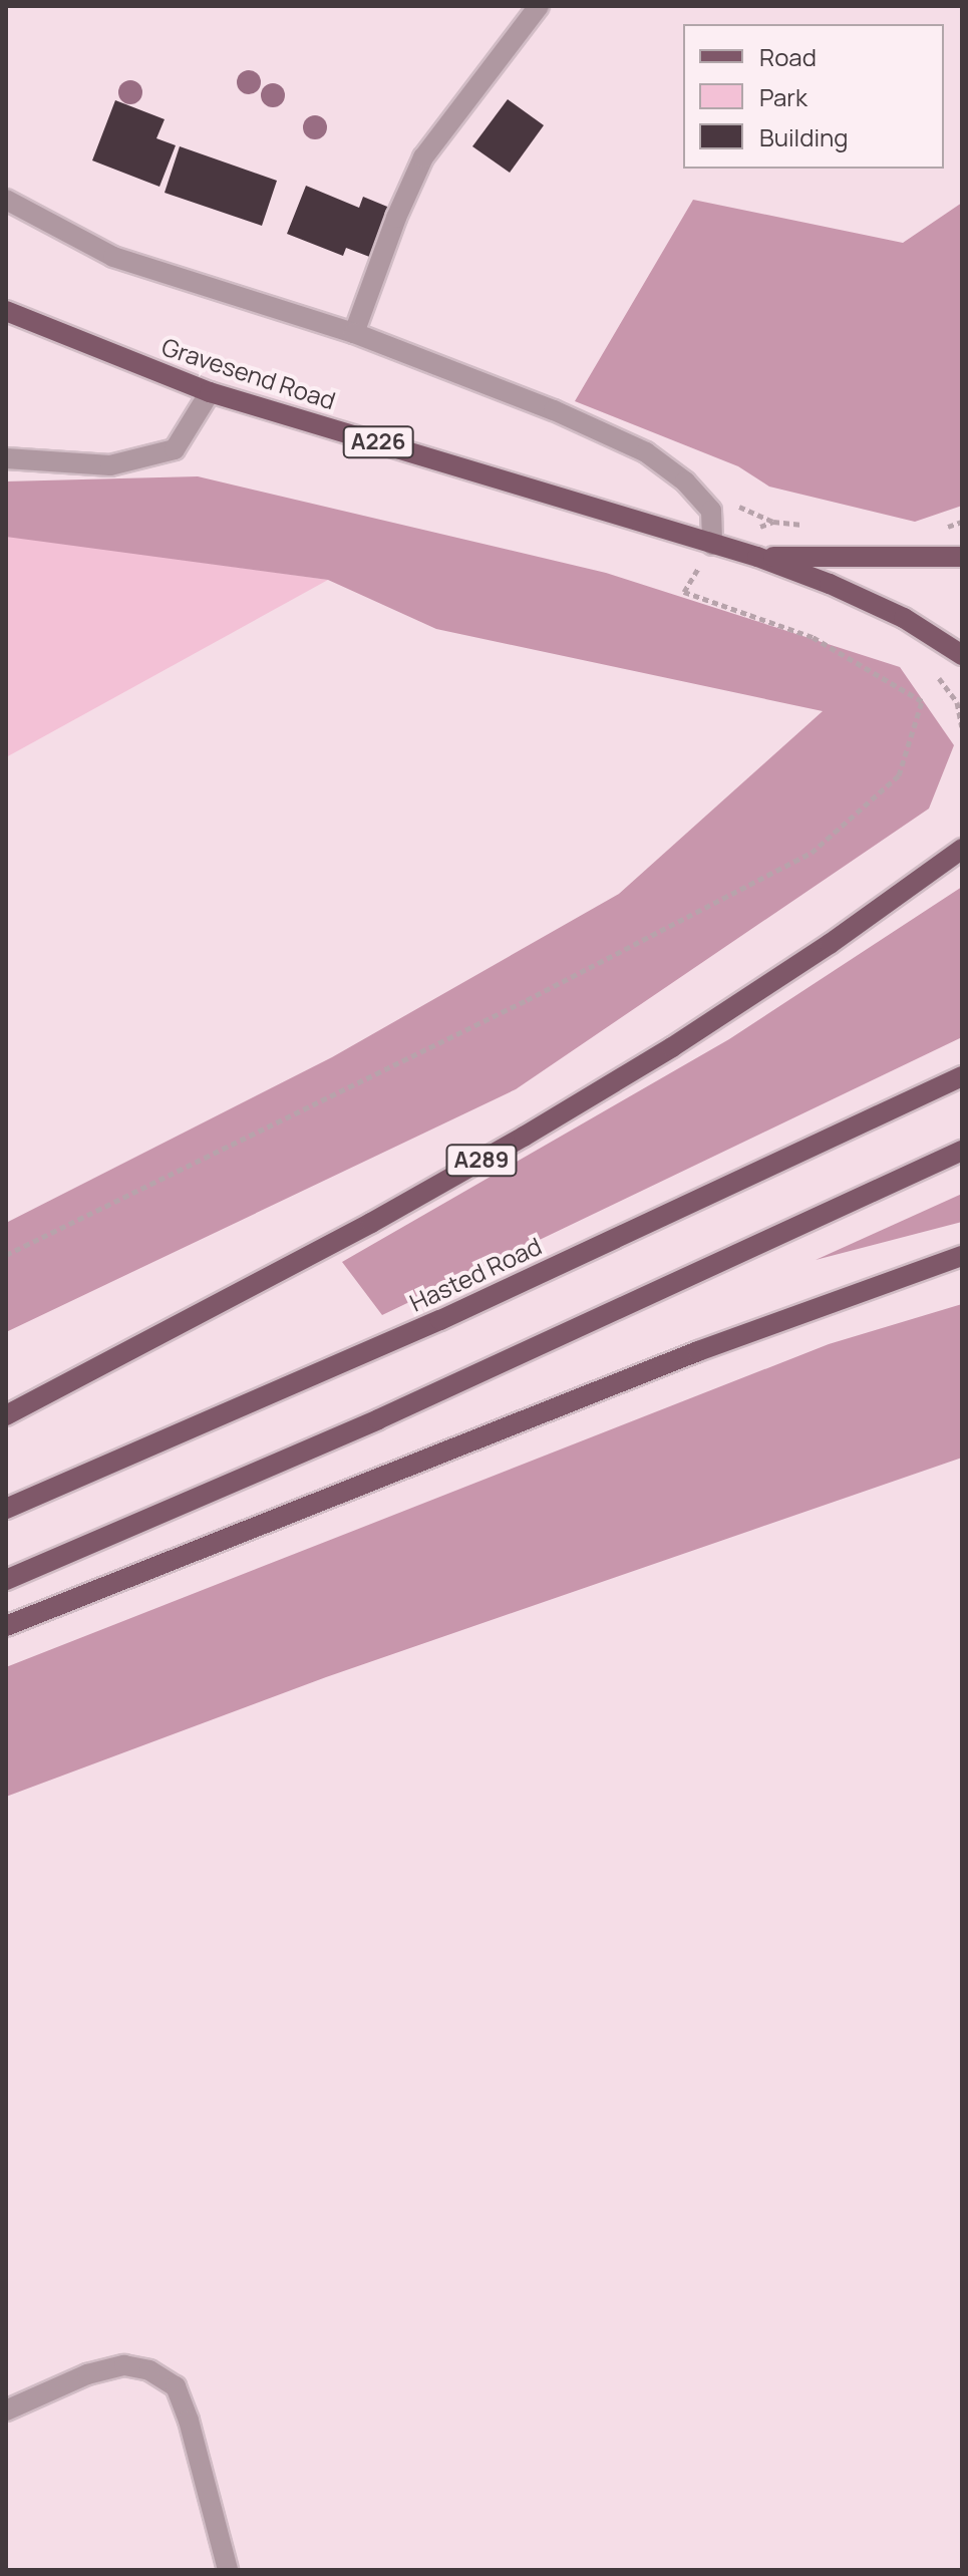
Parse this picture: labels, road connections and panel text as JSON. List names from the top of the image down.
{
  "streets": {
    "main road": [
      "Gravesend Road",
      "A226",
      "A289",
      "Hasted Road"
    ]
  },
  "legend": ["Road", "Park", "Building"]
}
